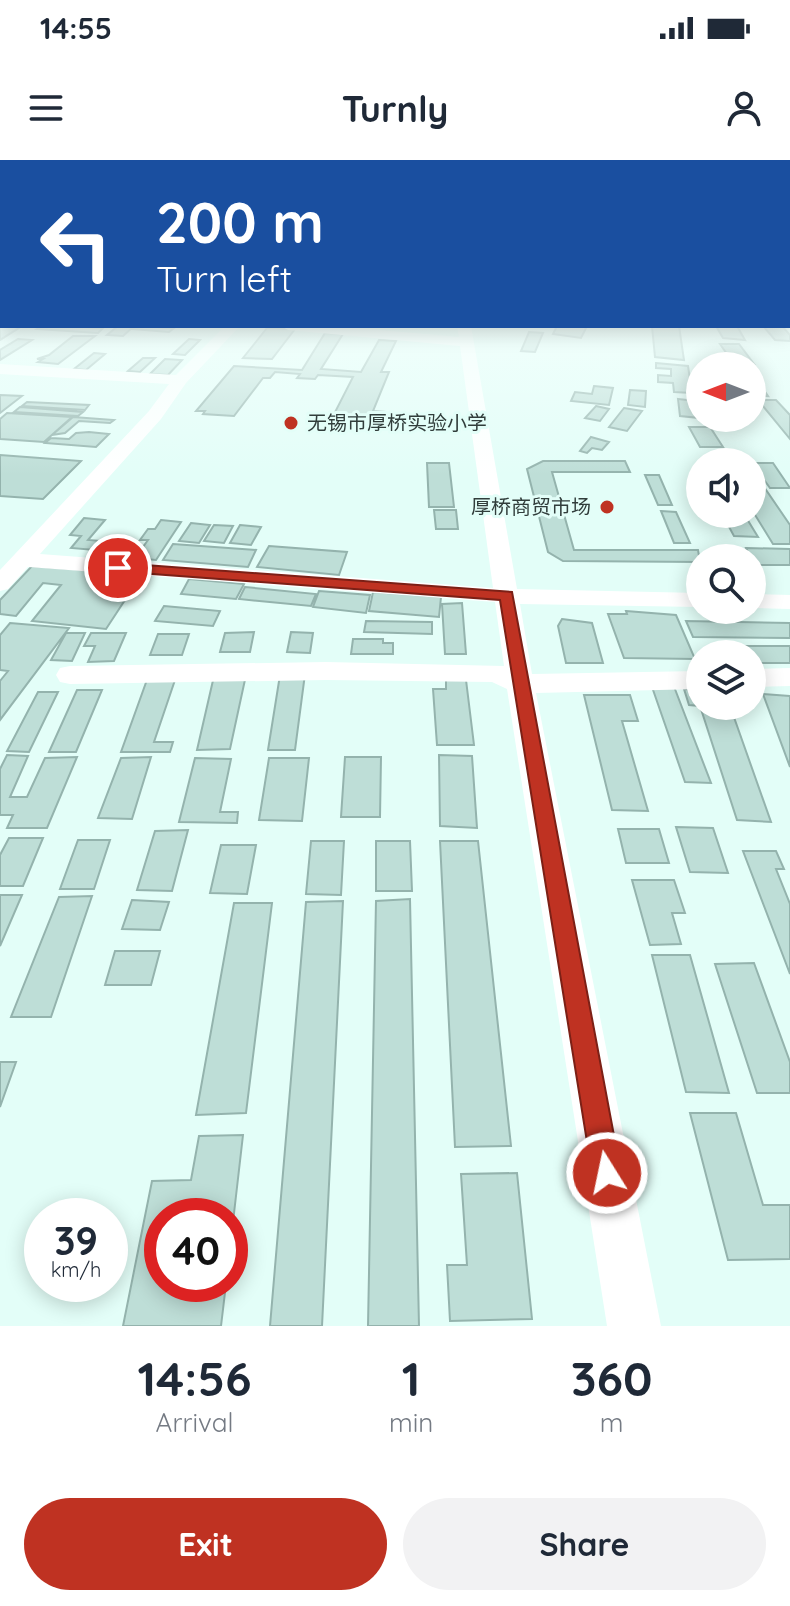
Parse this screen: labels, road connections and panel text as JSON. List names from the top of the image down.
{
  "places": ["无锡市厚桥实验小学", "厚桥商贸市场"],
  "north": "left",
  "page": {
    "status": "14:55",
    "header": "Turnly",
    "turn": ["200 m", "Turn left"],
    "speed": "39 km/h",
    "limit": "40",
    "eta": [
      "14:56",
      "Arrival",
      "1",
      "min",
      "360",
      "m"
    ],
    "buttons": ["Exit", "Share"]
  }
}
